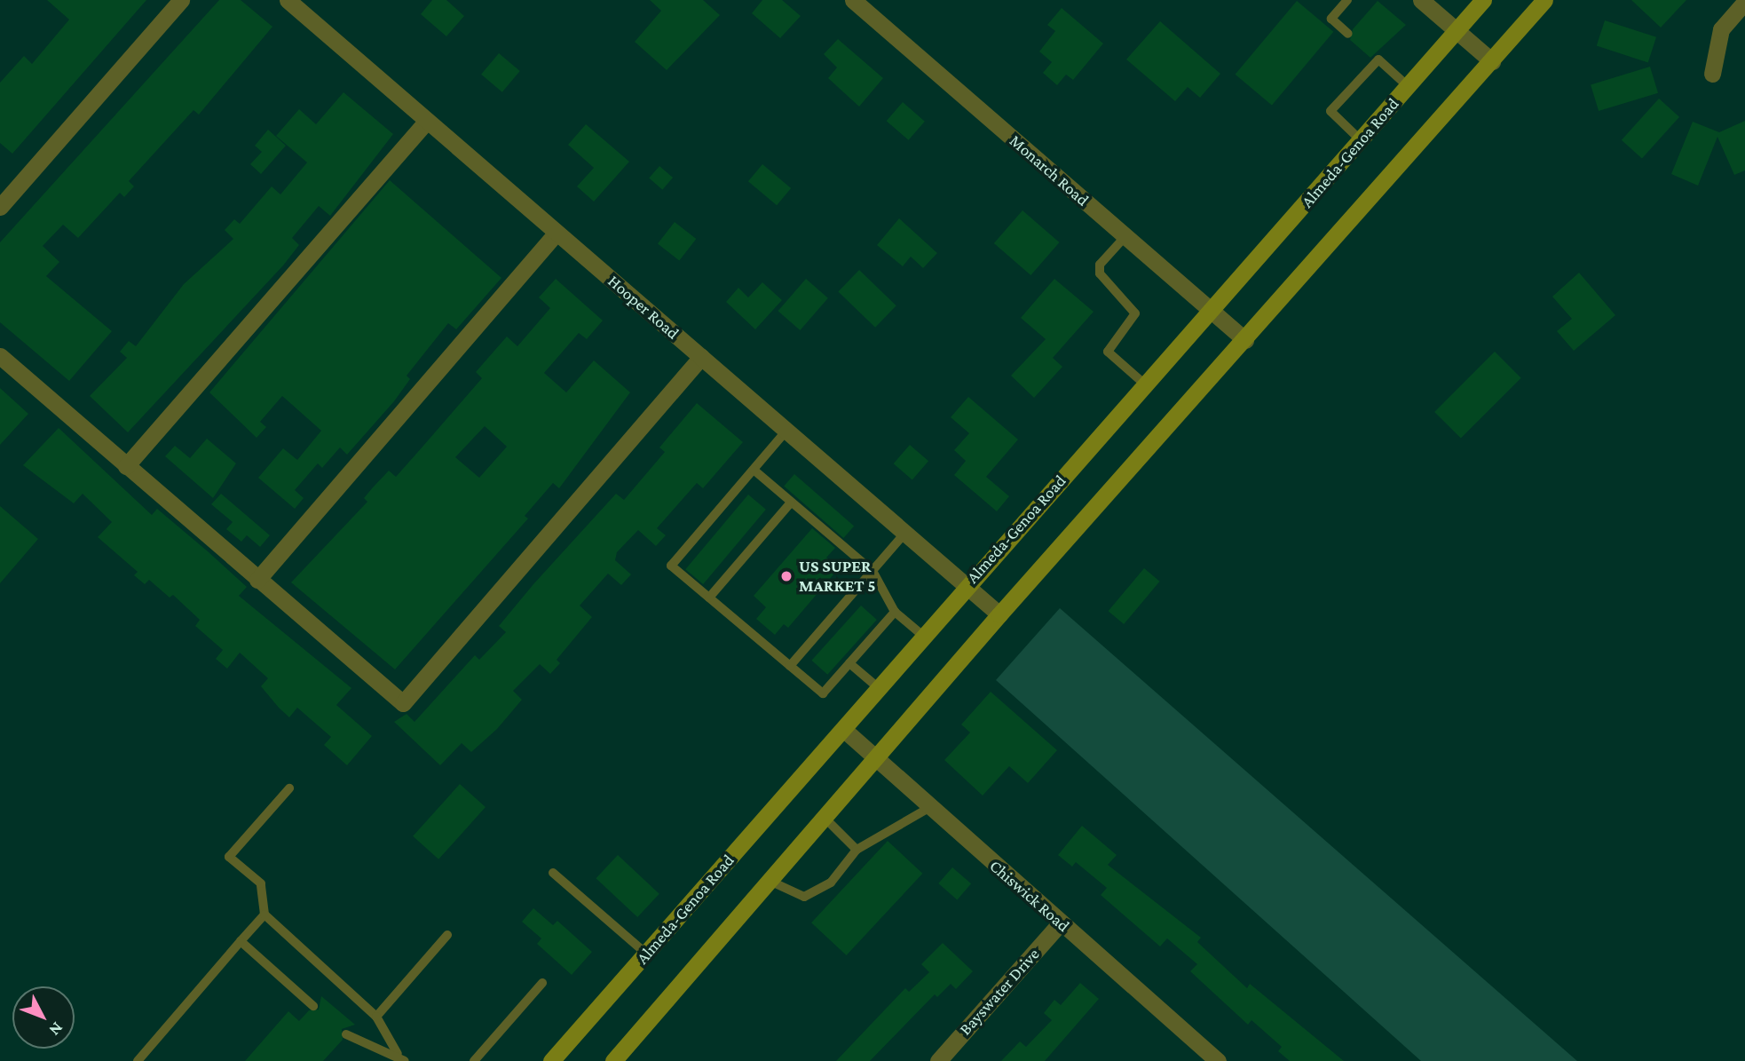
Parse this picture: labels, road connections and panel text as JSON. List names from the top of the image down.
{
  "streets": {
    "main road": ["Almeda-Genoa Road"],
    "street": [
      "Monarch Road",
      "Hooper Road",
      "Chiswick Road",
      "Bayswater Drive"
    ]
  },
  "crossings": [
    ["Almeda-Genoa Road", "Monarch Road"],
    ["Almeda-Genoa Road", "Hooper Road"],
    ["Almeda-Genoa Road", "Chiswick Road"],
    ["Chiswick Road", "Bayswater Drive"]
  ],
  "places": ["US SUPER MARKET 5"],
  "north": "bottom right"
}
